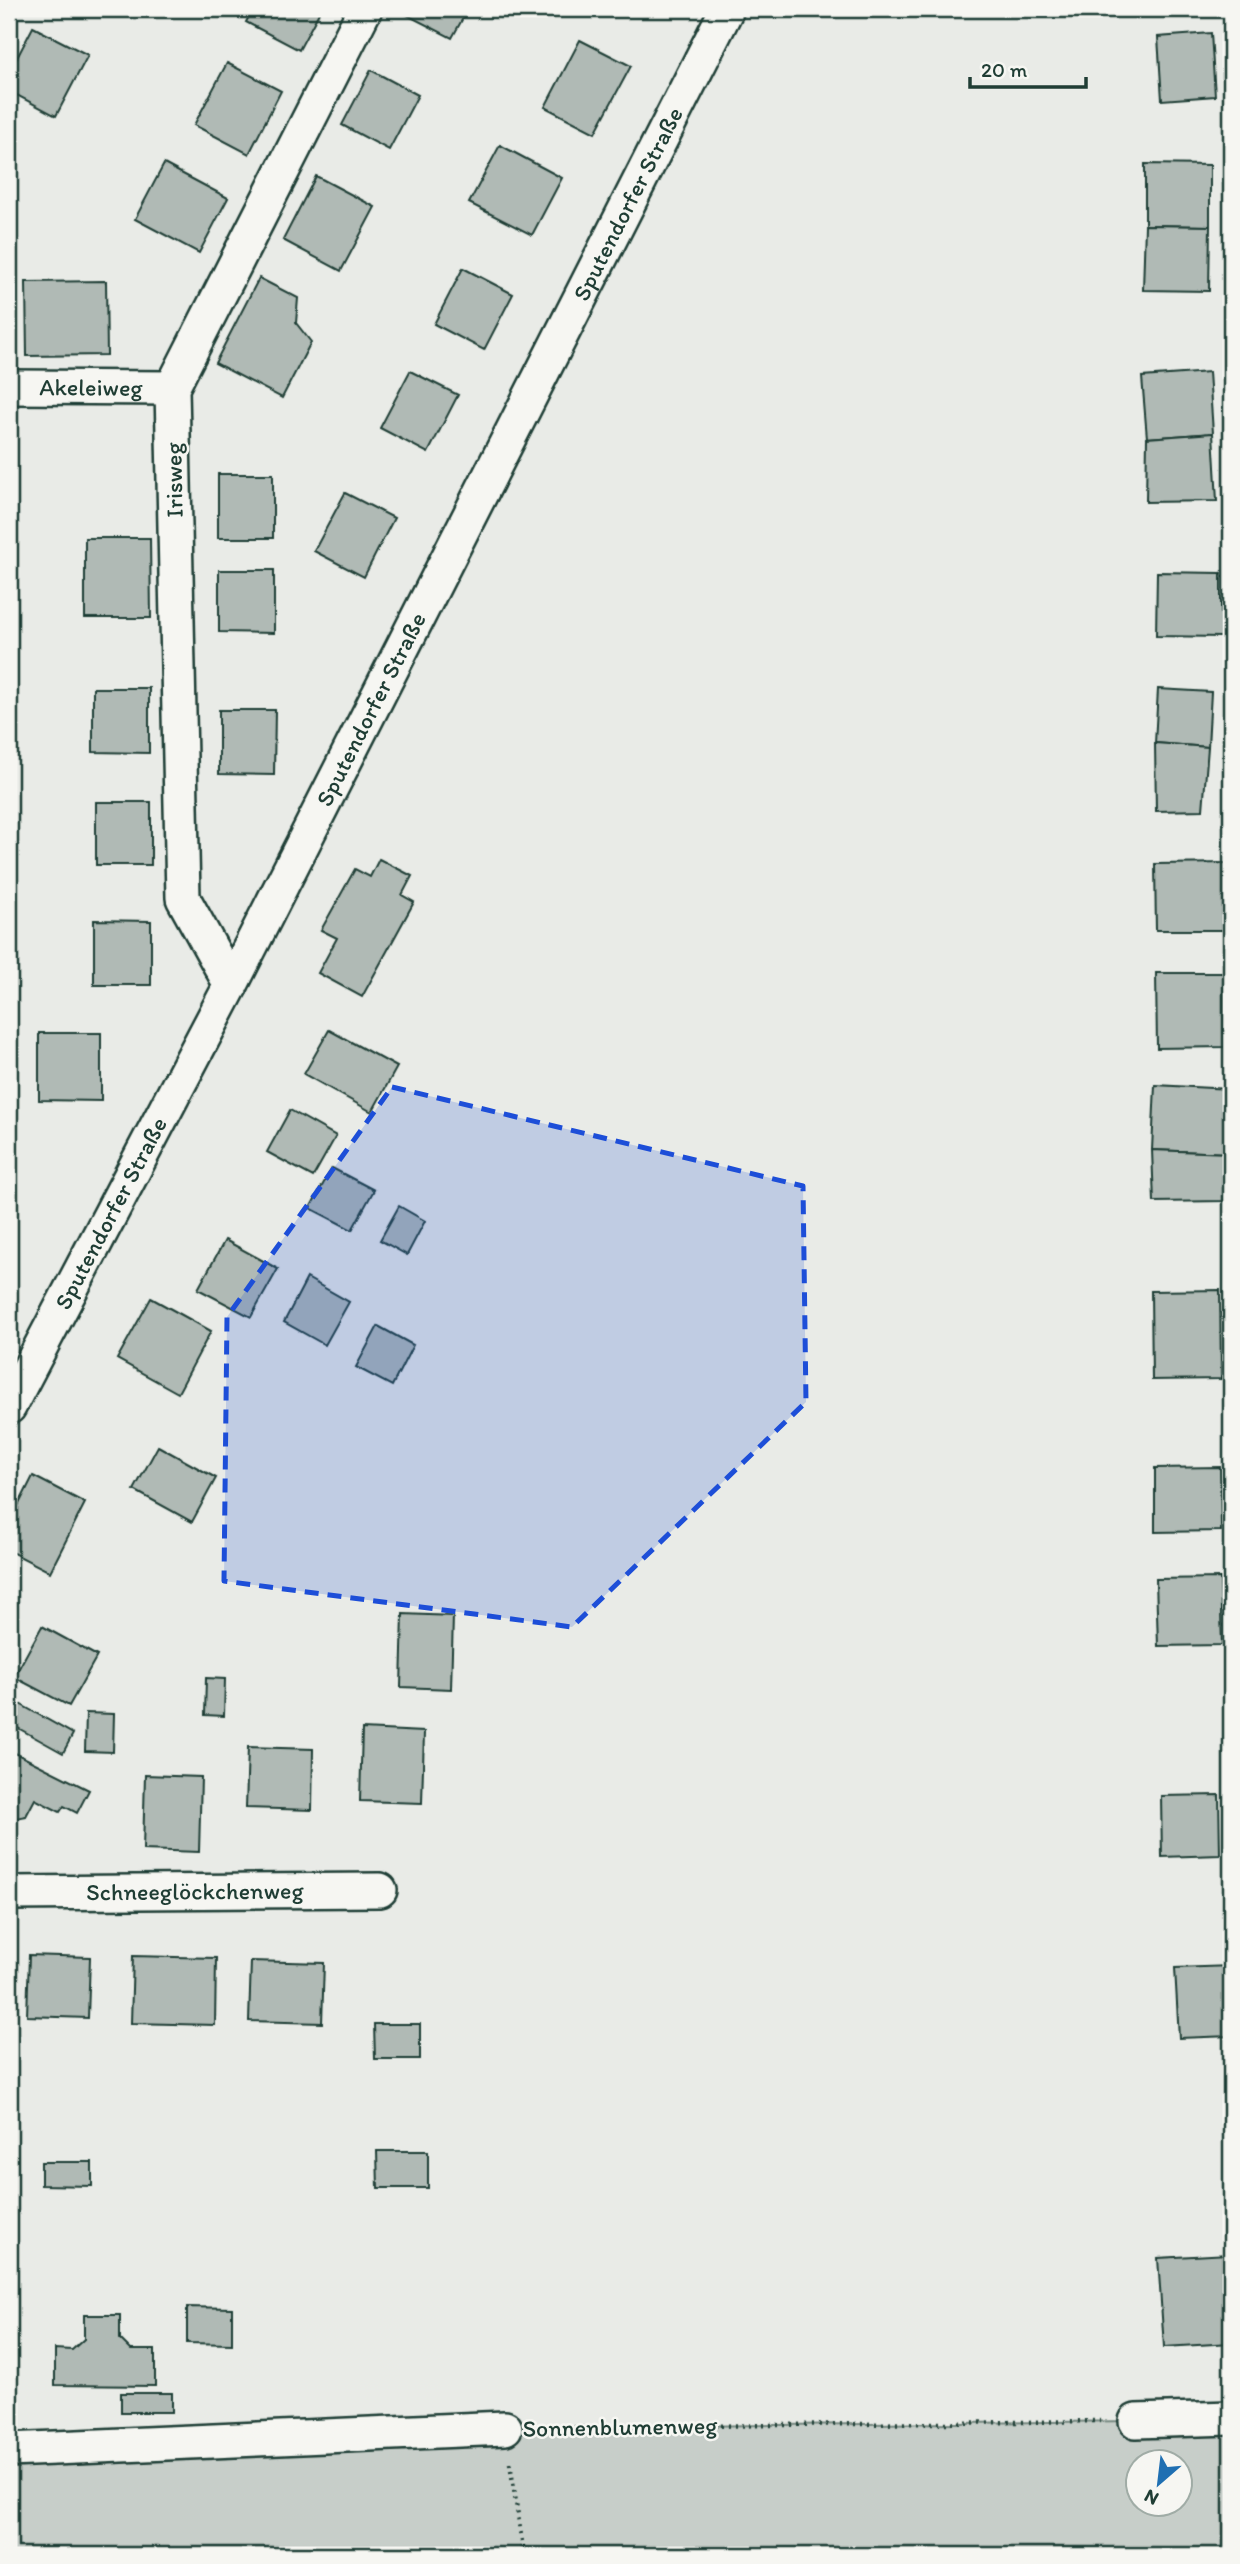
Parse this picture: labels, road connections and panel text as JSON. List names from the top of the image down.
{
  "streets": {
    "street": [
      "Sputendorfer Straße",
      "Akeleiweg",
      "Irisweg",
      "Schneeglöckchenweg",
      "Sonnenblumenweg"
    ]
  },
  "crossings": [
    ["Sputendorfer Straße", "Irisweg"],
    ["Akeleiweg", "Irisweg"]
  ],
  "scale_bar": "20 m",
  "north": "bottom left"
}
